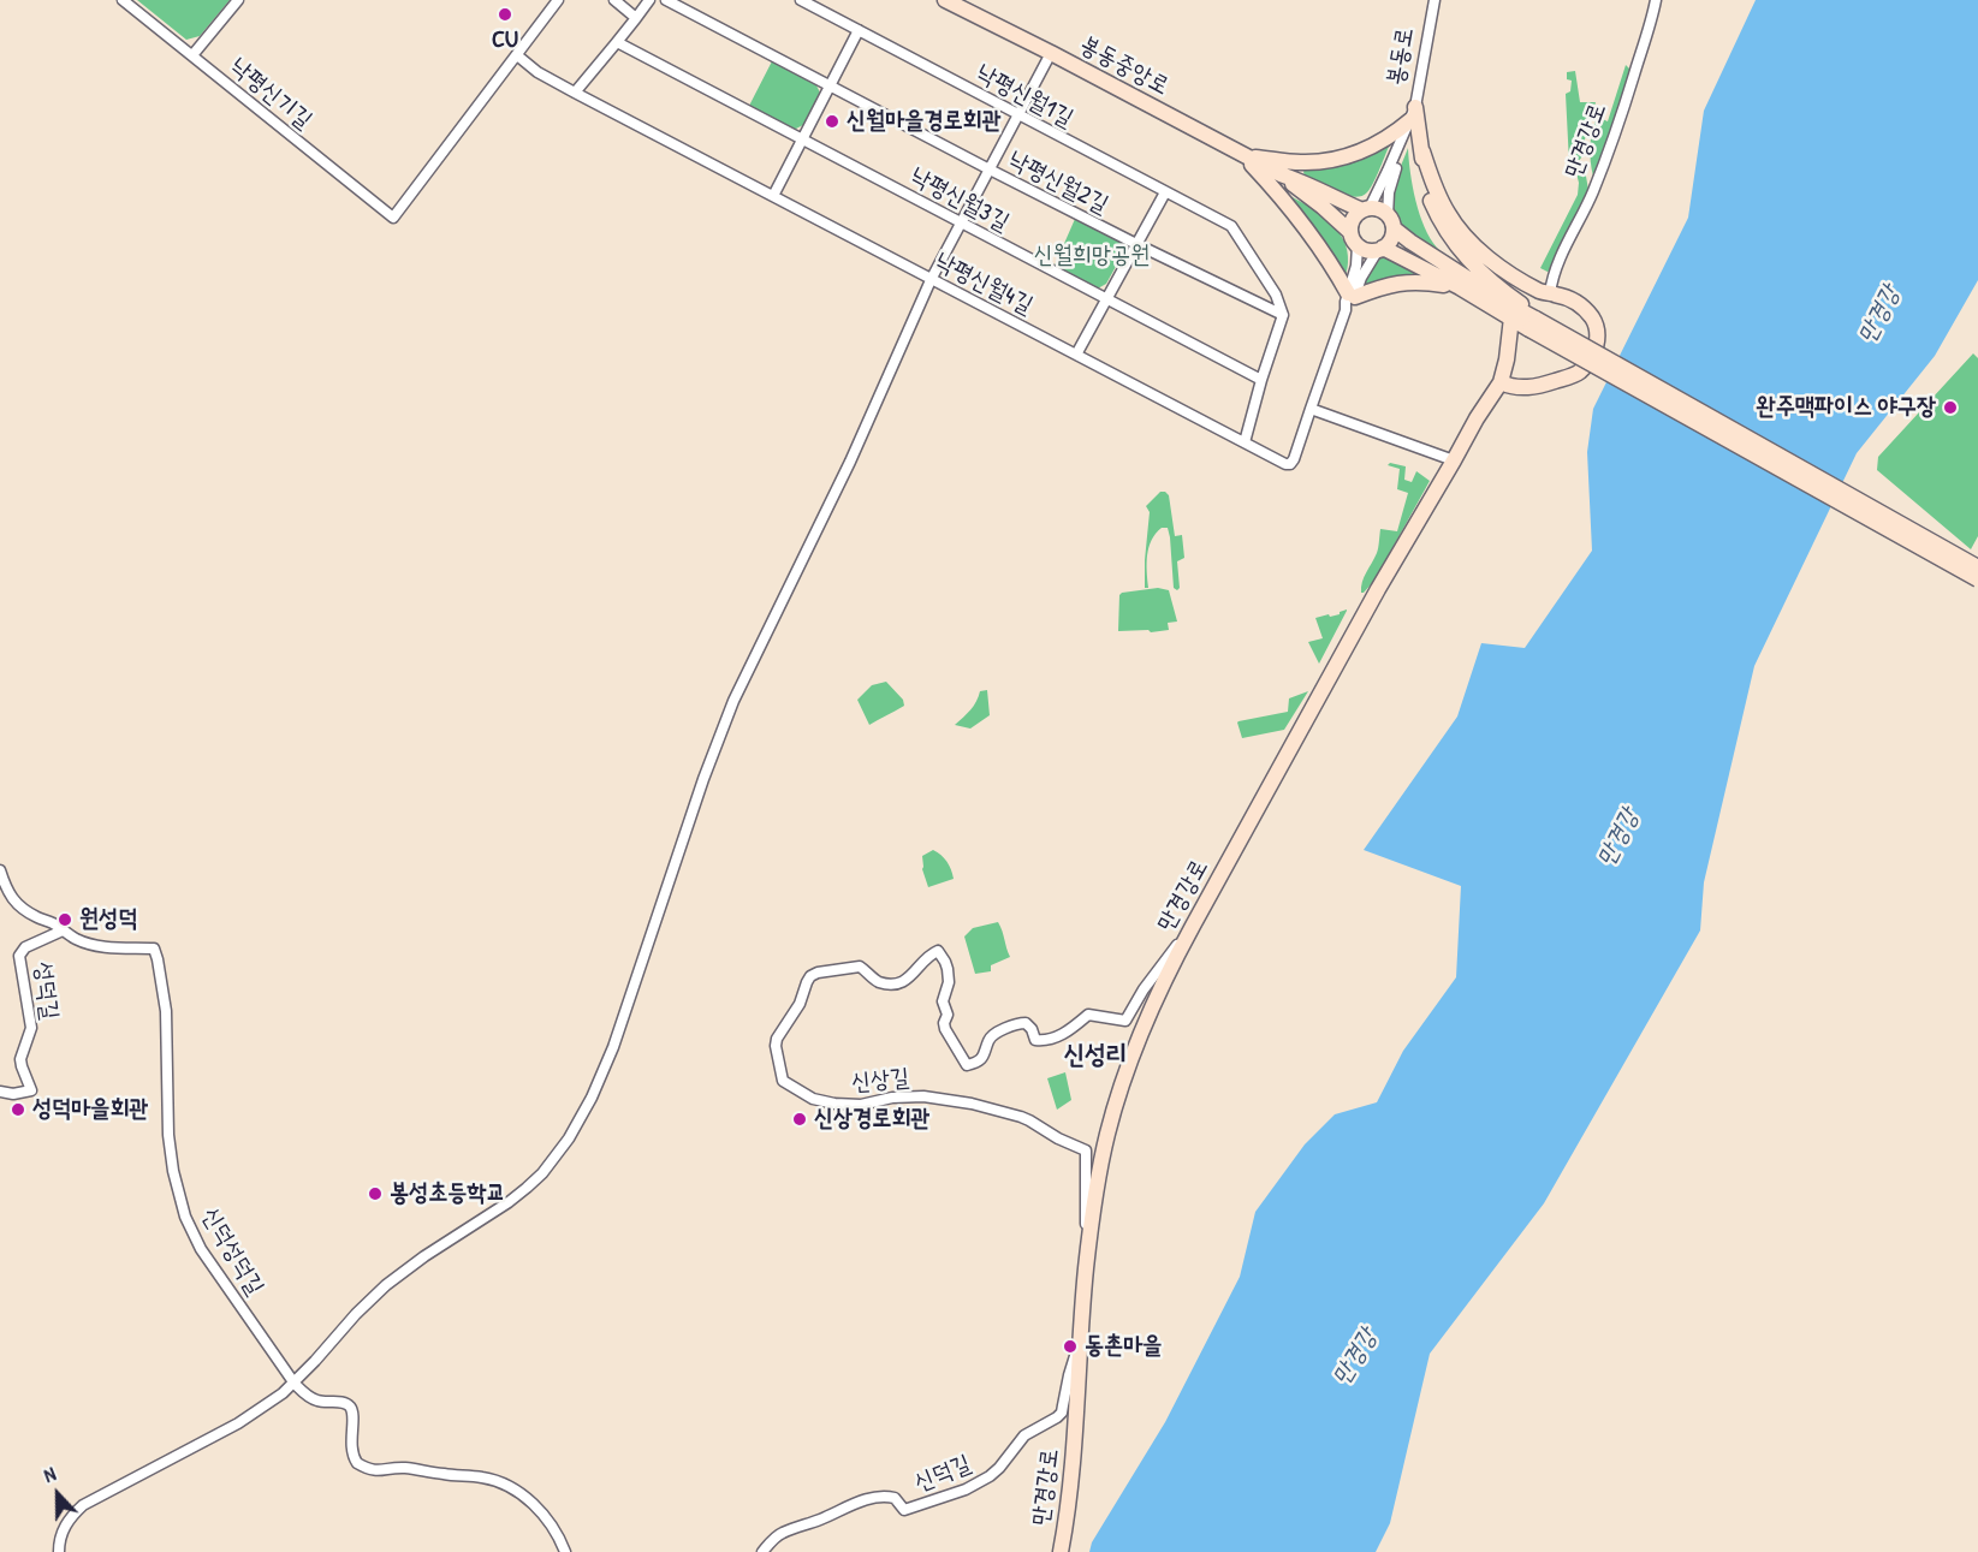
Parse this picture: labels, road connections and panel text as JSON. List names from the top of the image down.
{
  "streets": {
    "street": [
      "봉동로",
      "봉동중앙로",
      "낙평신기길",
      "낙평신월1길",
      "만경강로",
      "낙평신월2길",
      "낙평신월3길",
      "낙평신월4길",
      "성덕길",
      "신상길",
      "신덕성덕길",
      "신덕길"
    ]
  },
  "crossings": [
    ["봉동로", "봉동중앙로"],
    ["봉동로", "낙평신월4길"],
    ["봉동중앙로", "만경강로"],
    ["봉동중앙로", "낙평신월4길"],
    ["낙평신기길", "낙평신월4길"],
    ["낙평신월1길", "낙평신월2길"],
    ["만경강로", "신상길"],
    ["만경강로", "신덕길"],
    ["성덕길", "신덕성덕길"]
  ],
  "districts": ["신성리"],
  "water": ["만경강"],
  "parks": ["신월희망공원"],
  "places": [
    "CU",
    "신월마을경로회관",
    "완주맥파이스 야구장",
    "원성덕",
    "성덕마을회관",
    "신상경로회관",
    "봉성초등학교",
    "동촌마을"
  ],
  "north": "top"
}
